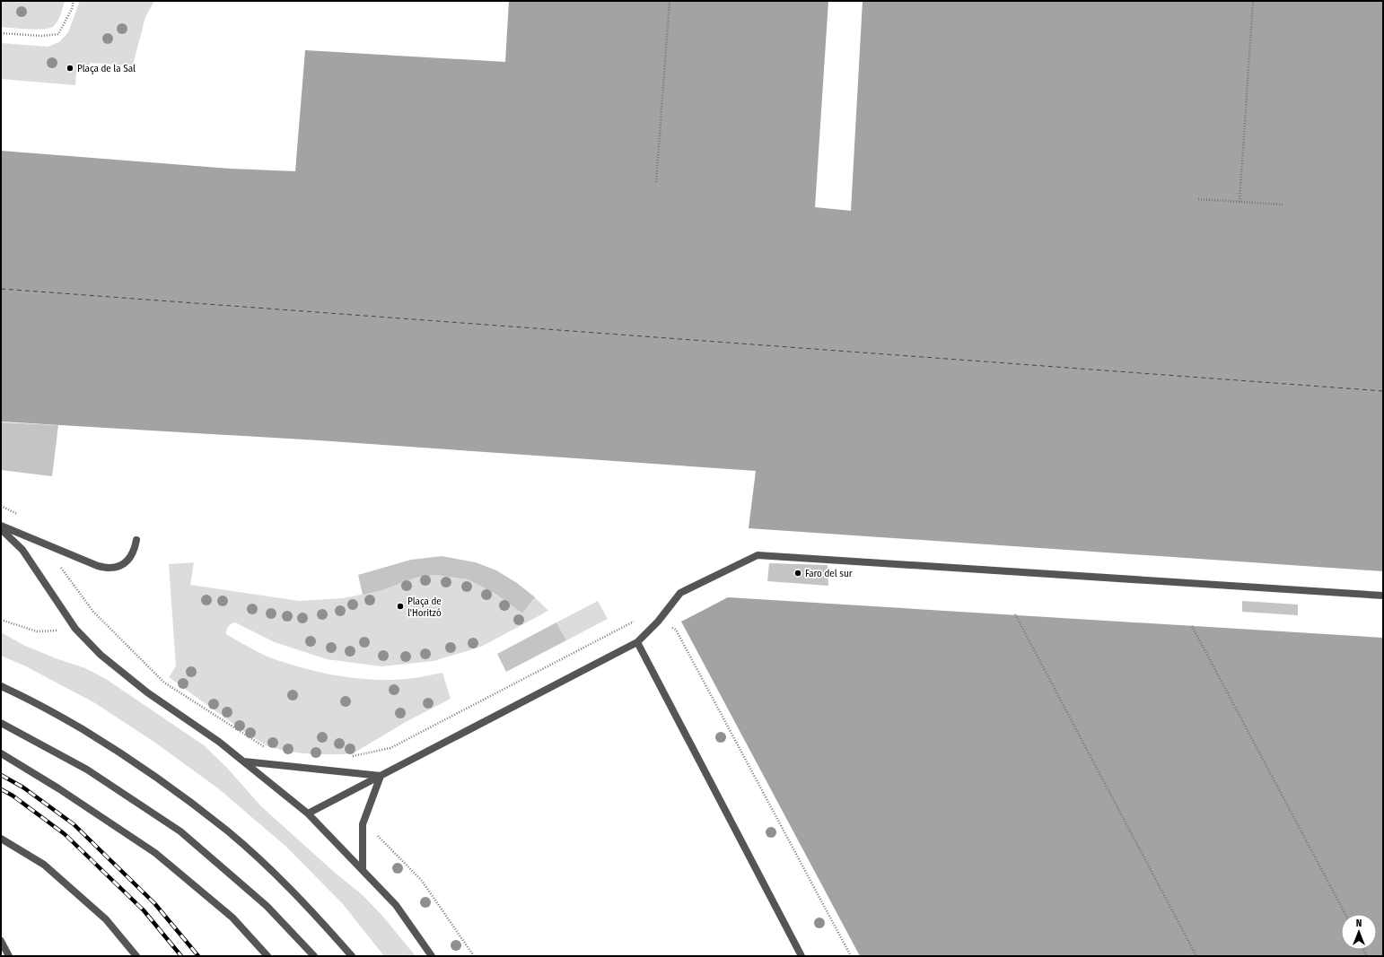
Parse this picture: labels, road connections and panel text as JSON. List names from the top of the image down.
{
  "places": ["Plaça de la Sal", "Faro del sur", "Plaça de l'Horitzó"],
  "north": "top"
}
